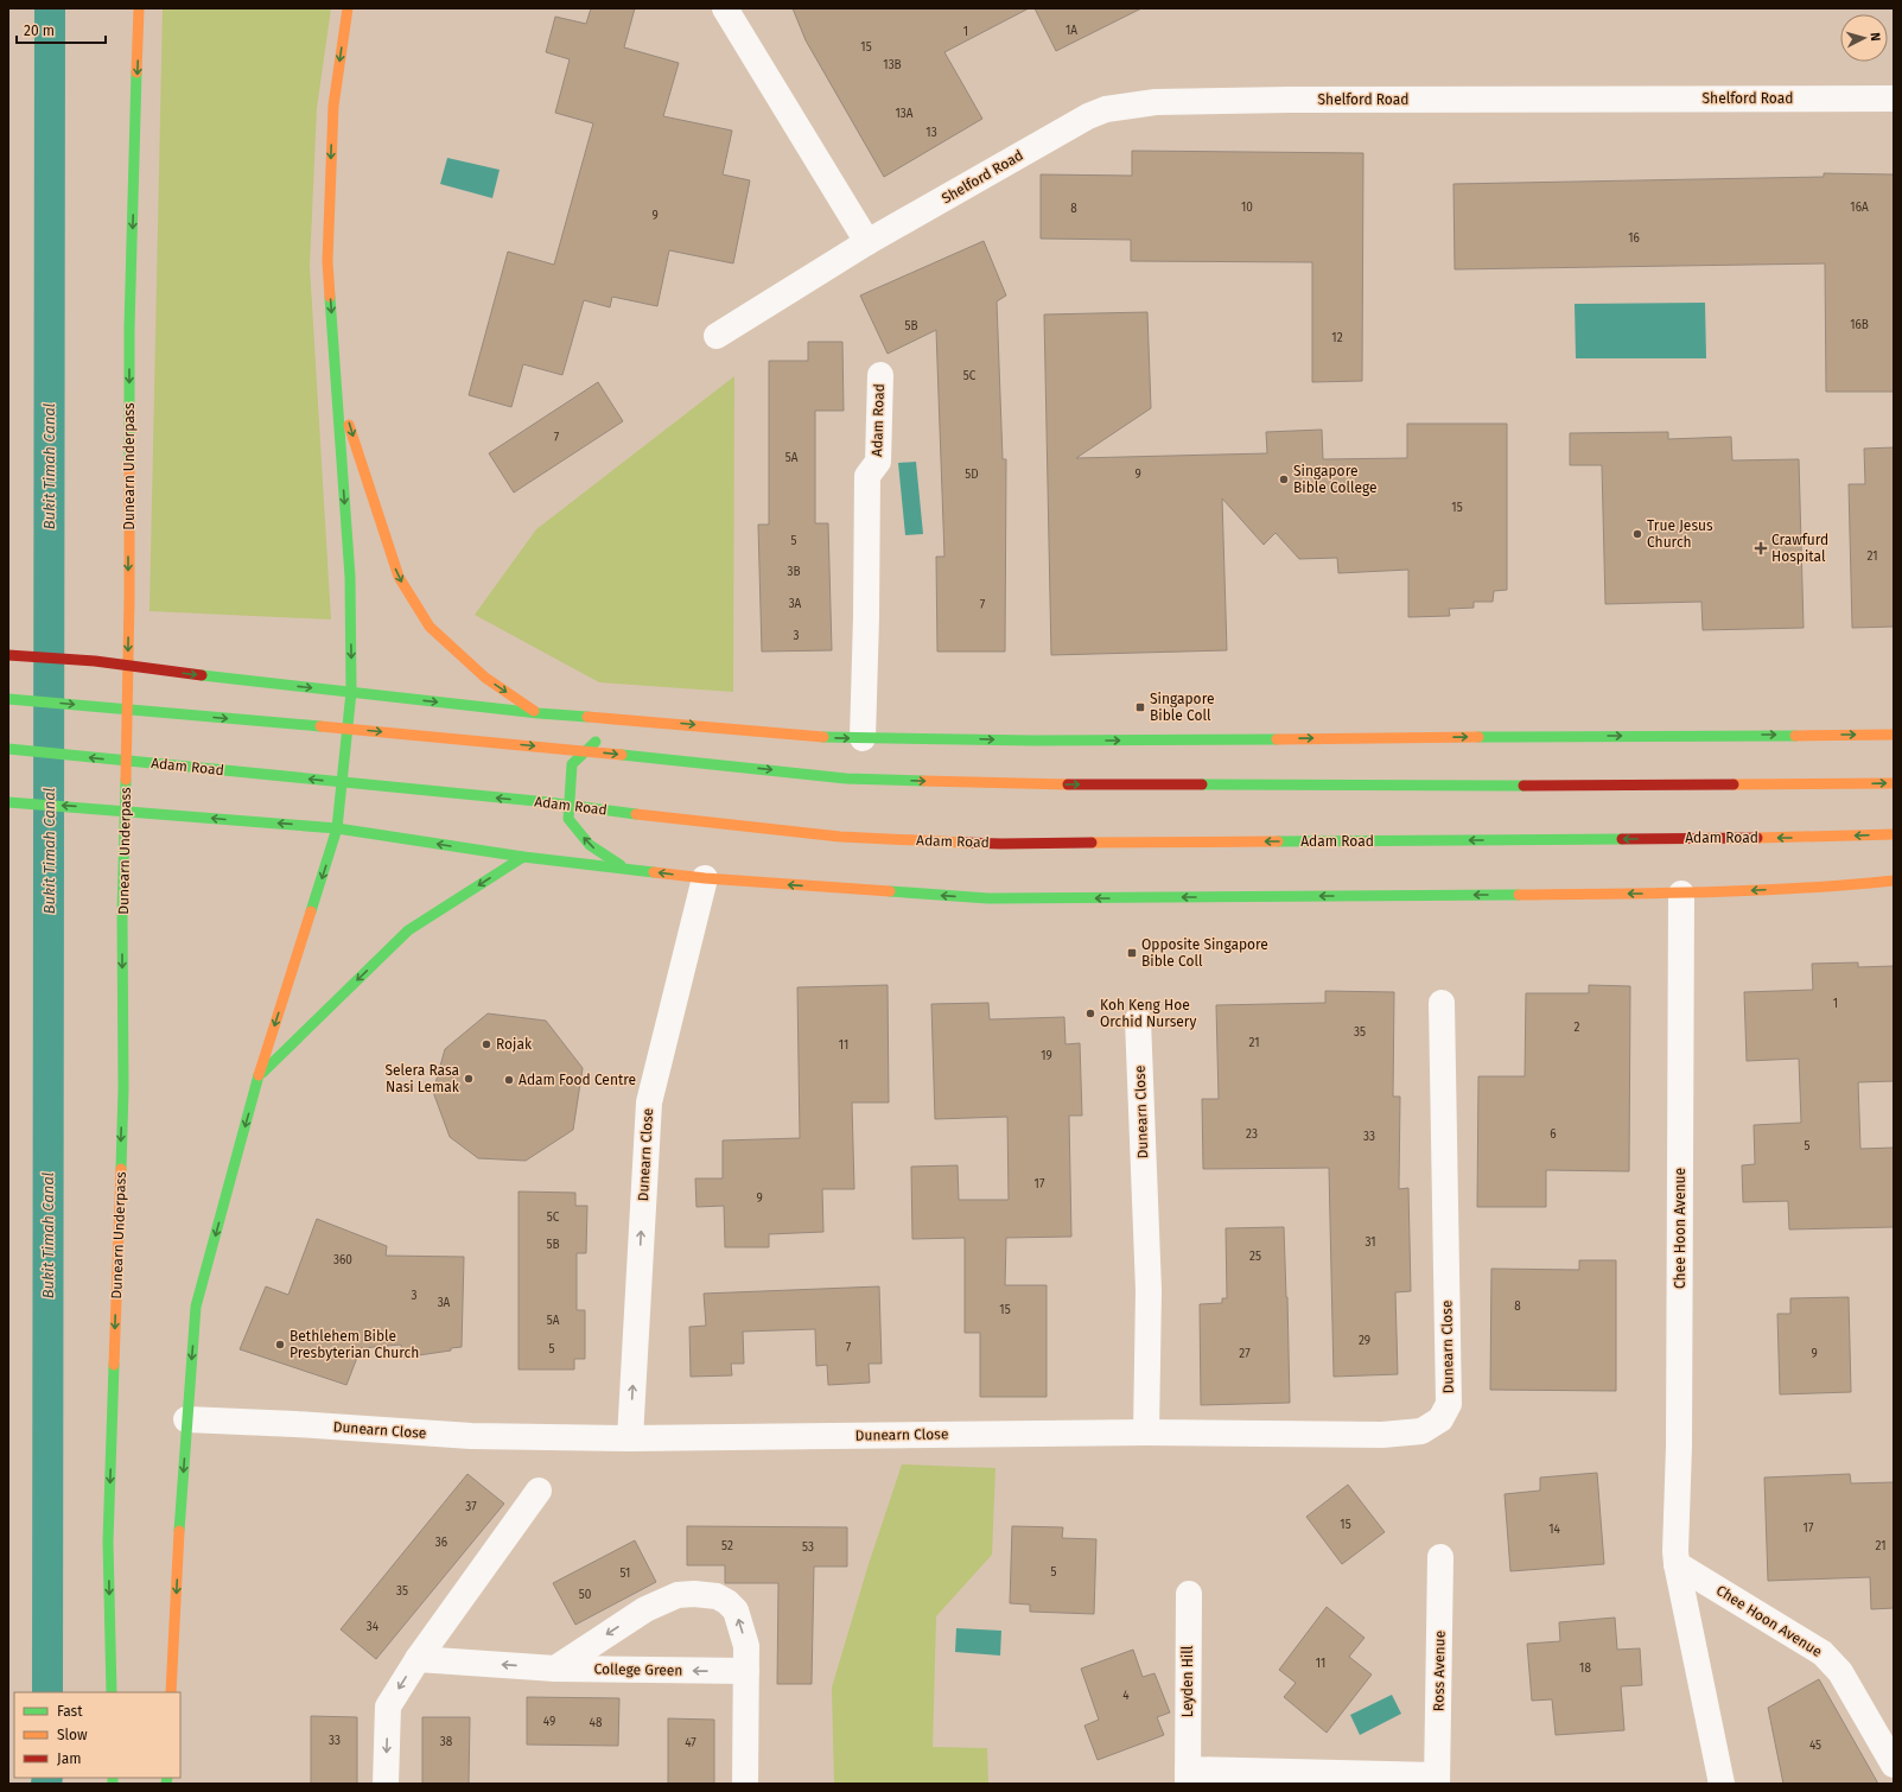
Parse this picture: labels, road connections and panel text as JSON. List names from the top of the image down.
{
  "streets": {
    "highway": ["Adam Road", "Dunearn Underpass"],
    "street": [
      "Shelford Road",
      "Dunearn Close",
      "Chee Hoon Avenue",
      "College Green",
      "Ross Avenue",
      "Leyden Hill"
    ]
  },
  "crossings": [
    ["Ross Avenue", "Leyden Hill"]
  ],
  "one_way": ["Adam Road", "Dunearn Underpass", "College Green"],
  "water": ["Bukit Timah Canal"],
  "places": {
    "other": [
      "Singapore Bible College",
      "True Jesus Church",
      "Koh Keng Hoe Orchid Nursery",
      "Rojak",
      "Selera Rasa Nasi Lemak",
      "Adam Food Centre",
      "Bethlehem Bible Presbyterian Church"
    ],
    "health": ["Crawfurd Hospital"],
    "transit": ["Singapore Bible Coll", "Opposite Singapore Bible Coll"]
  },
  "house_numbers": [
    "1A",
    "1",
    "15",
    "13B",
    "13A",
    "13",
    "10",
    "16A",
    "8",
    "9",
    "16",
    "16B",
    "5B",
    "12",
    "5C",
    "7",
    "5A",
    "5D",
    "9",
    "15",
    "5",
    "21",
    "3B",
    "3A",
    "7",
    "3",
    "1",
    "2",
    "35",
    "21",
    "11",
    "19",
    "23",
    "6",
    "33",
    "5",
    "17",
    "9",
    "5C",
    "31",
    "5B",
    "25",
    "360",
    "3",
    "3A",
    "8",
    "15",
    "5A",
    "29",
    "7",
    "5",
    "27",
    "9",
    "37",
    "15",
    "17",
    "14",
    "36",
    "52",
    "21",
    "53",
    "5",
    "51",
    "35",
    "50",
    "34",
    "11",
    "18",
    "4",
    "49",
    "48",
    "33",
    "38",
    "47",
    "45"
  ],
  "legend": ["Fast", "Slow", "Jam"],
  "scale_bar": "20 m",
  "north": "right"
}
